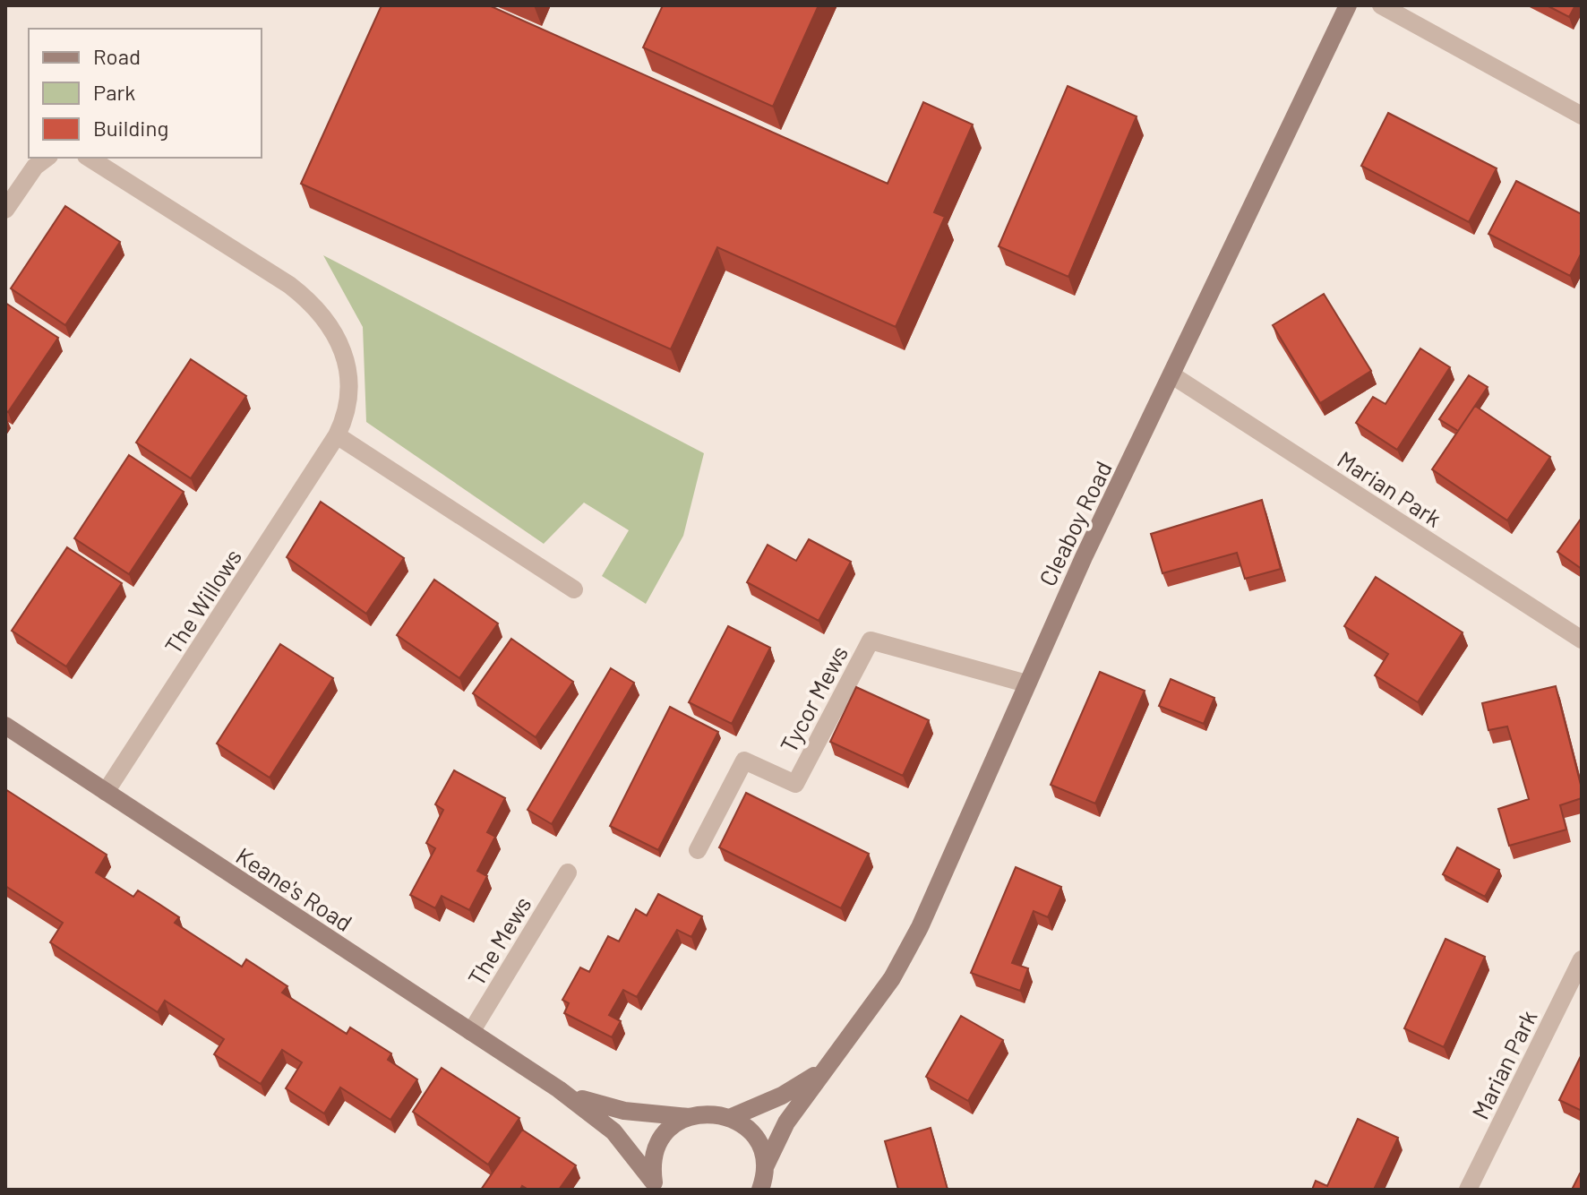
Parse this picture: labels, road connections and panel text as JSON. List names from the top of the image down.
{
  "streets": {
    "street": [
      "Marian Park",
      "Cleaboy Road",
      "The Willows",
      "Tycor Mews",
      "Keane's Road",
      "The Mews"
    ]
  },
  "crossings": [
    ["Marian Park", "Cleaboy Road"],
    ["Cleaboy Road", "Tycor Mews"],
    ["Cleaboy Road", "Keane's Road"],
    ["The Willows", "Keane's Road"],
    ["Keane's Road", "The Mews"]
  ],
  "legend": ["Road", "Park", "Building"]
}
